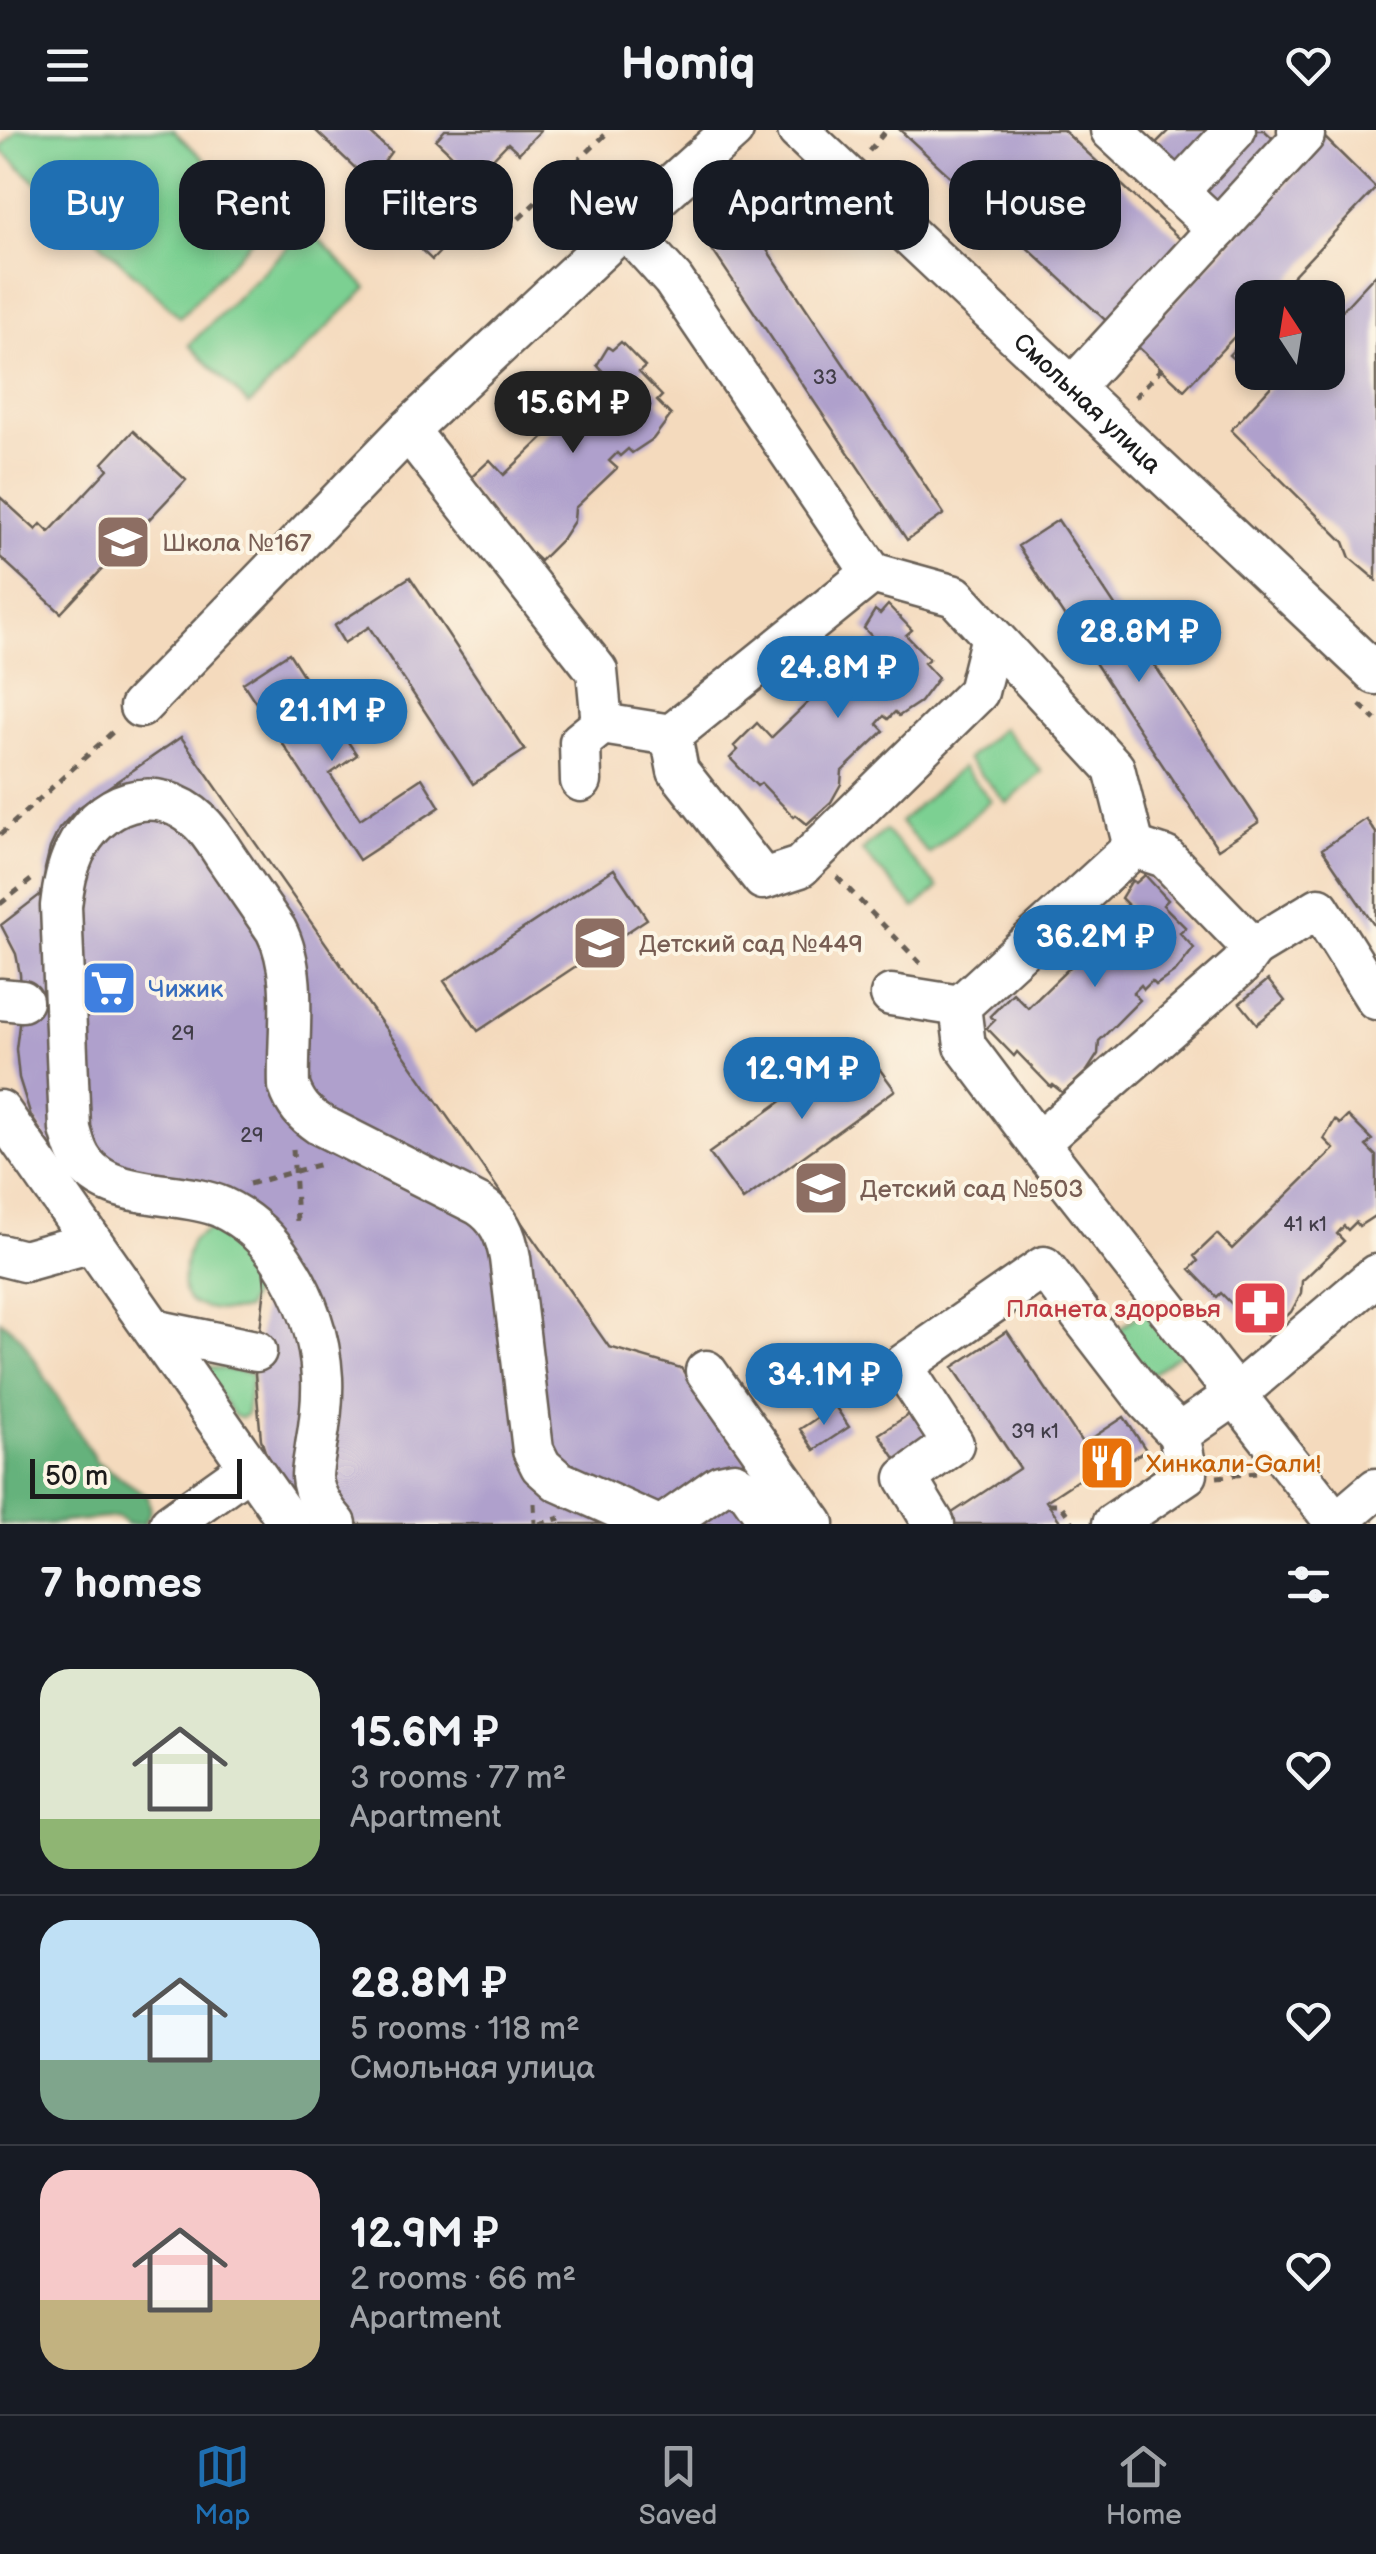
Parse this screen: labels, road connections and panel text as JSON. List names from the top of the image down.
{
  "streets": {
    "street": ["Смольная улица"]
  },
  "places": {
    "school or university": ["Школа №167", "Детский сад №449", "Детский сад №503"],
    "supermarket": ["Чижик"],
    "pharmacy": ["Планета здоровья"],
    "restaurant": ["Хинкали-Gали!"]
  },
  "house_numbers": [
    "33",
    "29",
    "29",
    "41 к1",
    "39 к1"
  ],
  "scale_bar": "50 m",
  "north": "top",
  "page": {
    "header": "Homiq",
    "chip": [
      "Buy",
      "Rent",
      "Filters",
      "New",
      "Apartment",
      "House"
    ],
    "price": [
      "15.6M ₽",
      "28.8M ₽",
      "24.8M ₽",
      "21.1M ₽",
      "36.2M ₽",
      "12.9M ₽",
      "34.1M ₽"
    ],
    "scale": "50 m",
    "heading": "7 homes",
    "list": [
      {
        "name": "15.6M ₽",
        "note": "3 rooms · 77 m² · Apartment"
      },
      {
        "name": "28.8M ₽",
        "note": "5 rooms · 118 m² · Смольная улица"
      },
      {
        "name": "12.9M ₽",
        "note": "2 rooms · 66 m² · Apartment"
      }
    ],
    "tabs": ["Map", "Saved", "Home"]
  }
}
